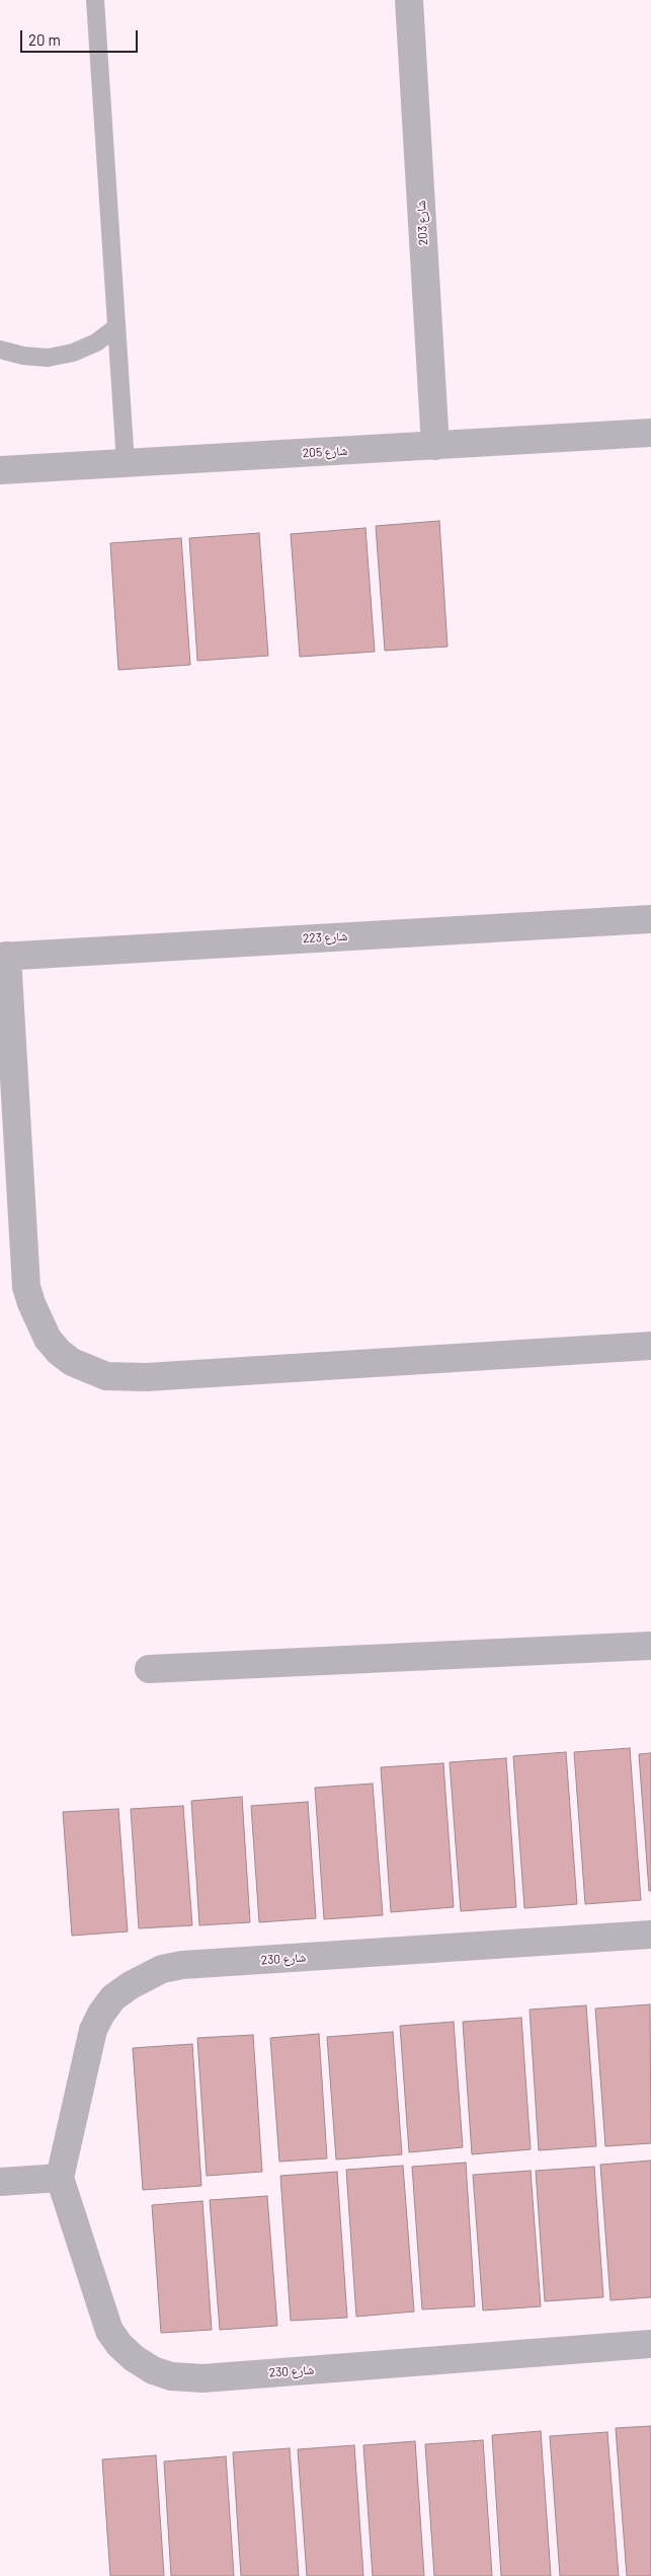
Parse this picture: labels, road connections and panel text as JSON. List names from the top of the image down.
{
  "streets": {
    "street": [
      "شارع 203",
      "شارع 205",
      "شارع 223",
      "شارع 230"
    ]
  },
  "crossings": [
    ["شارع 203", "شارع 205"]
  ],
  "scale_bar": "20 m"
}
